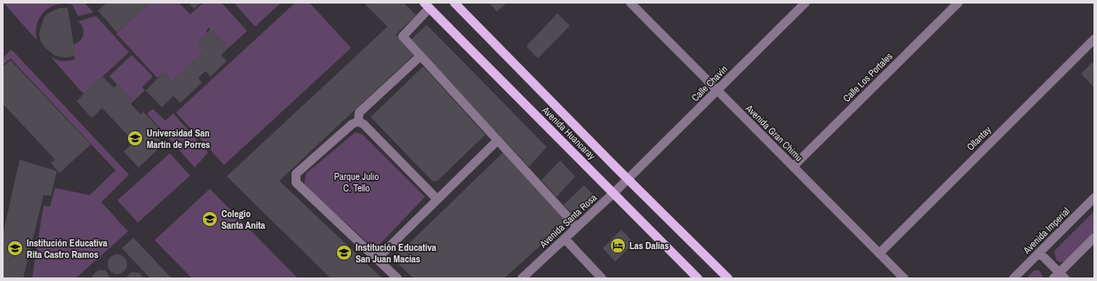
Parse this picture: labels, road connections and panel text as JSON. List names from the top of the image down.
{
  "streets": {
    "main road": ["Avenida Huancaray"],
    "street": [
      "Calle Los Portales",
      "Calle Chavín",
      "Avenida Gran Chimu",
      "Ollantay",
      "Avenida Santa Rosa",
      "Avenida Imperial"
    ]
  },
  "crossings": [
    ["Calle Los Portales", "Avenida Gran Chimu"],
    ["Calle Chavín", "Avenida Huancaray"],
    ["Calle Chavín", "Avenida Gran Chimu"],
    ["Calle Chavín", "Avenida Santa Rosa"],
    ["Avenida Huancaray", "Avenida Santa Rosa"],
    ["Avenida Gran Chimu", "Ollantay"]
  ],
  "parks": ["Parque Julio C. Tello"],
  "places": {
    "school or university": [
      "Universidad San Martín de Porres",
      "Colegio Santa Anita",
      "Institución Educativa Rita Castro Ramos",
      "Institución Educativa San Juan Macias"
    ],
    "hotel": ["Las Dalias"]
  }
}
